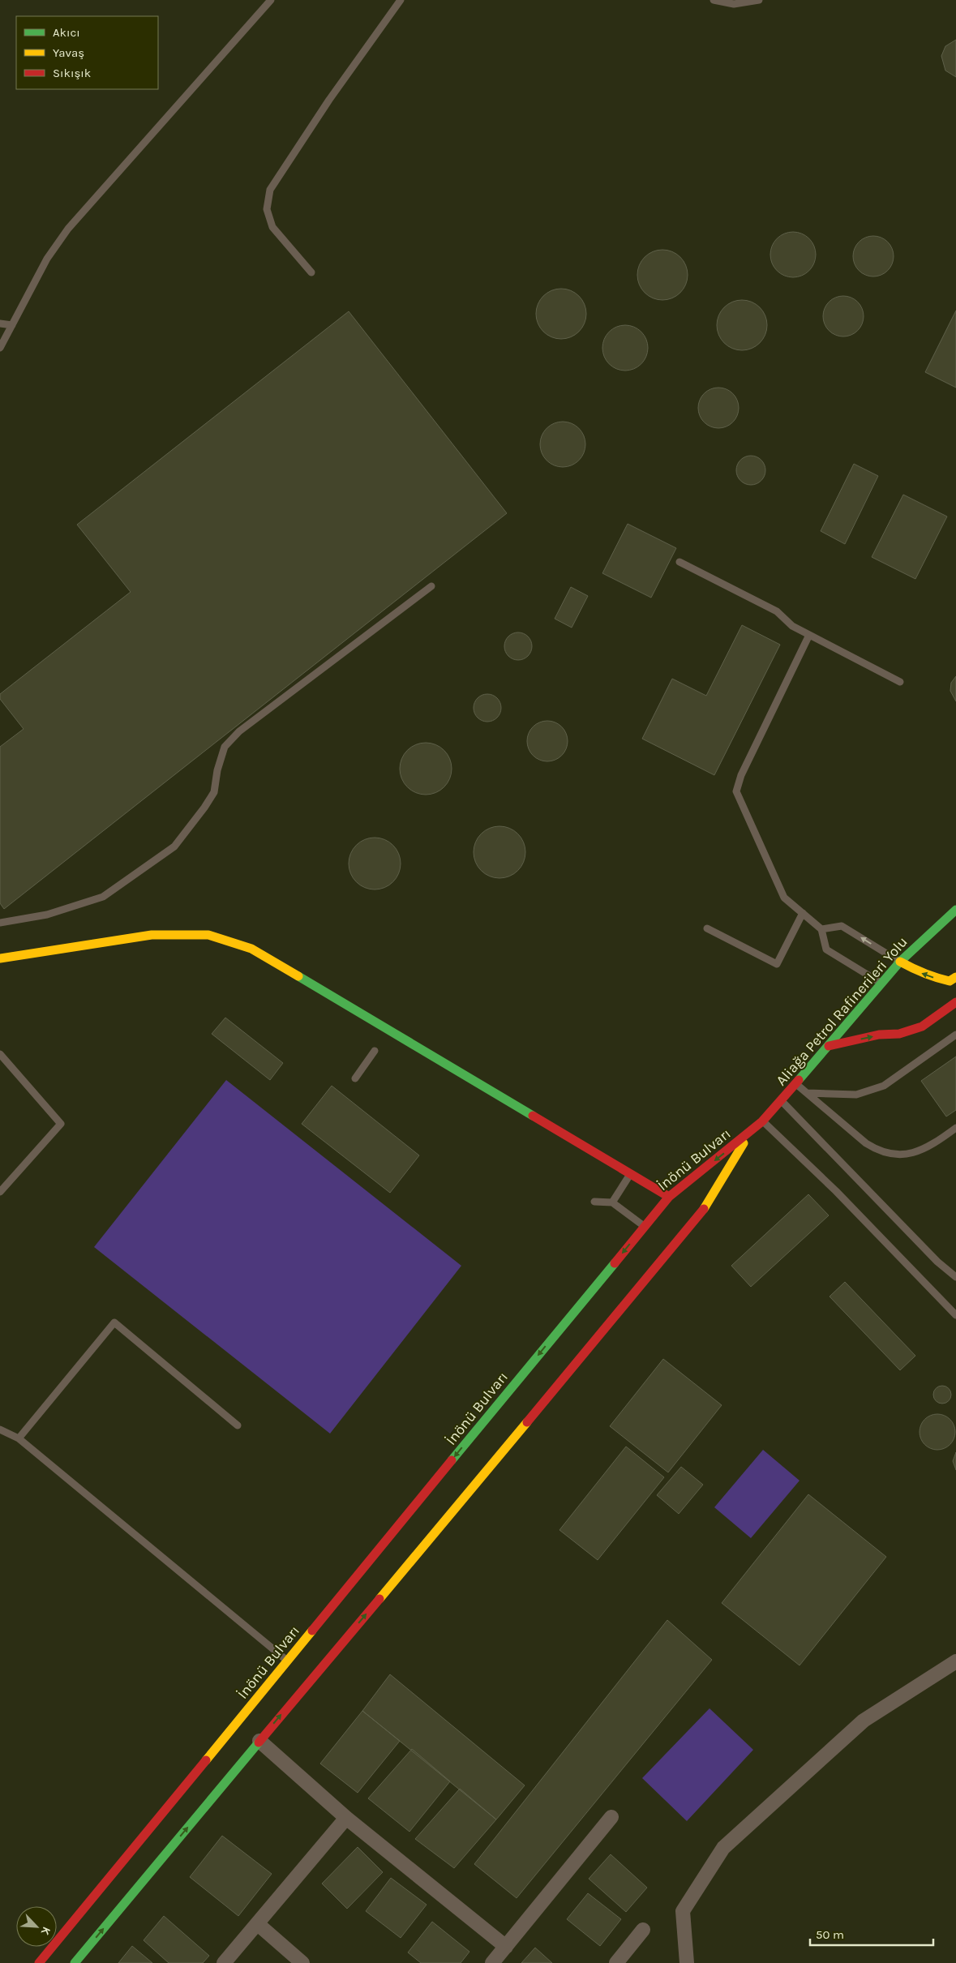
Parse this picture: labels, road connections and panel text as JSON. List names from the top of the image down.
{
  "streets": {
    "street": ["Aliağa Petrol Rafinerileri Yolu", "İnönü Bulvarı"]
  },
  "crossings": [
    ["Aliağa Petrol Rafinerileri Yolu", "İnönü Bulvarı"]
  ],
  "legend": ["Akıcı", "Yavaş", "Sıkışık"],
  "scale_bar": "50 m",
  "north": "bottom right"
}
